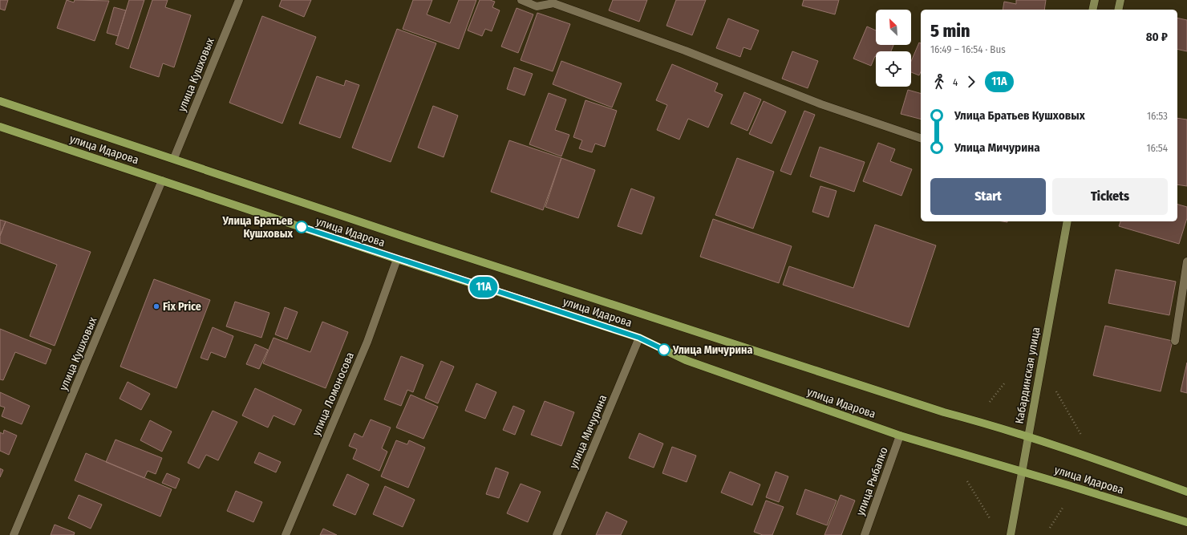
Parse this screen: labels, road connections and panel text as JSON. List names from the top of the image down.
{
  "streets": {
    "main road": ["улица Идарова", "Кабардинская улица"],
    "street": [
      "улица Кушховых",
      "улица Ломоносова",
      "улица Мичурина",
      "улица Рыбалко"
    ]
  },
  "crossings": [
    ["улица Кушховых", "улица Идарова"],
    ["улица Идарова", "Кабардинская улица"],
    ["улица Идарова", "улица Ломоносова"],
    ["улица Идарова", "улица Мичурина"],
    ["улица Идарова", "улица Рыбалко"]
  ],
  "places": ["Улица Братьев Кушховых", "Fix Price", "Улица Мичурина"],
  "lines": ["bus line 11А"],
  "north": "top left",
  "page": {
    "on_map": "11А",
    "heading": ["5 min", "16:49 – 16:54 · Bus", "80 ₽"],
    "legs": ["4", "11А"],
    "list": [
      {
        "name": "Улица Братьев Кушховых",
        "value": "16:53"
      },
      {
        "name": "Улица Мичурина",
        "value": "16:54"
      }
    ],
    "buttons": ["Start", "Tickets"]
  }
}
